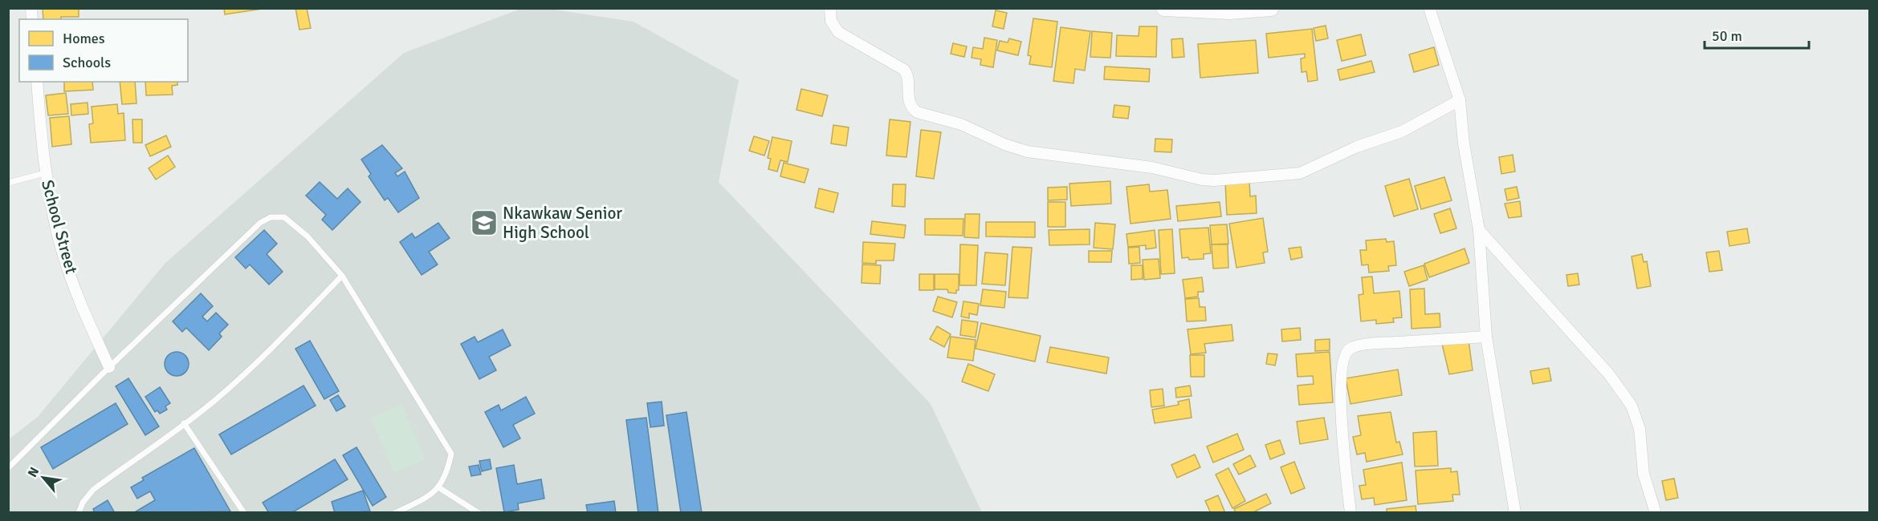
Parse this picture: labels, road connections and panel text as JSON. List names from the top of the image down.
{
  "streets": {
    "street": ["School Street"]
  },
  "places": {
    "school or university": ["Nkawkaw Senior High School"]
  },
  "legend": ["Homes", "Schools"],
  "scale_bar": "50 m",
  "north": "top left"
}
